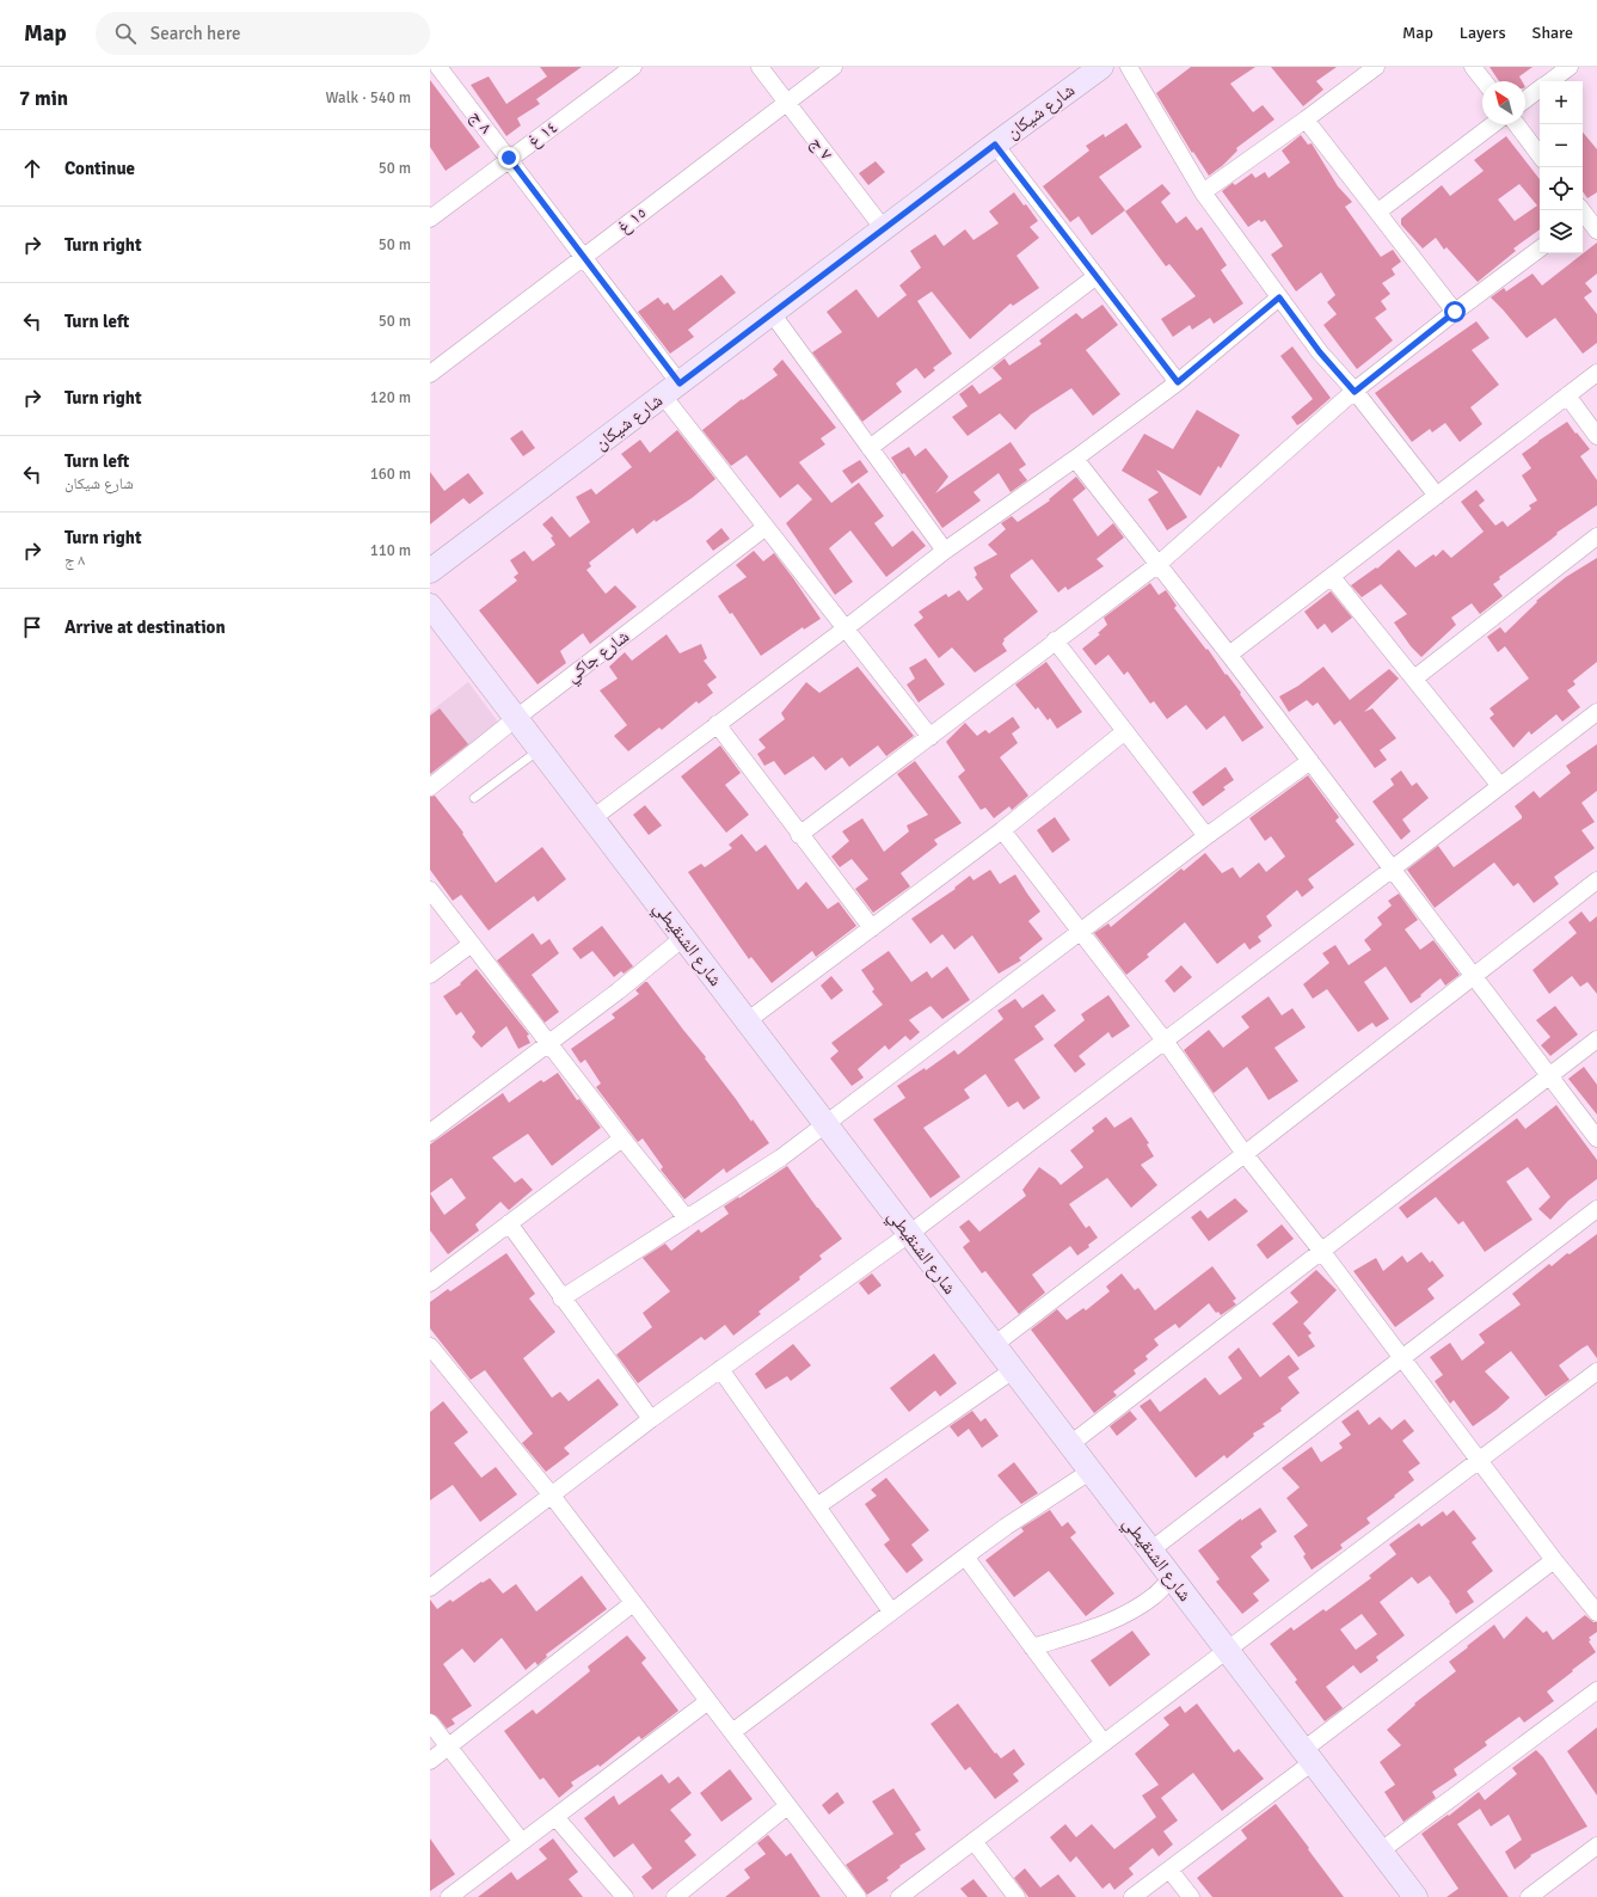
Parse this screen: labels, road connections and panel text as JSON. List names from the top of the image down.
{
  "streets": {
    "street": [
      "شارع شيكان",
      "٨ ج",
      "١٤ غ",
      "٧ ج",
      "١٥ غ",
      "شارع جاكي",
      "شارع الشنقيطي"
    ]
  },
  "crossings": [
    ["شارع شيكان", "٨ ج"],
    ["شارع شيكان", "٧ ج"],
    ["٨ ج", "١٤ غ"],
    ["٨ ج", "١٥ غ"],
    ["٨ ج", "شارع جاكي"],
    ["٧ ج", "١٥ غ"],
    ["شارع جاكي", "شارع الشنقيطي"]
  ],
  "north": "top left",
  "page": {
    "header": "Map",
    "search": "Search here",
    "nav": ["Map", "Layers", "Share"],
    "heading": ["7 min", "Walk · 540 m"],
    "map_buttons": ["+", "−"],
    "list": [
      ["Continue", "50 m"],
      ["Turn right", "50 m"],
      ["Turn left", "50 m"],
      ["Turn right", "120 m"],
      ["Turn left", "شارع شيكان", "160 m"],
      ["Turn right", "٨ ج", "110 m"],
      "Arrive at destination"
    ]
  }
}
